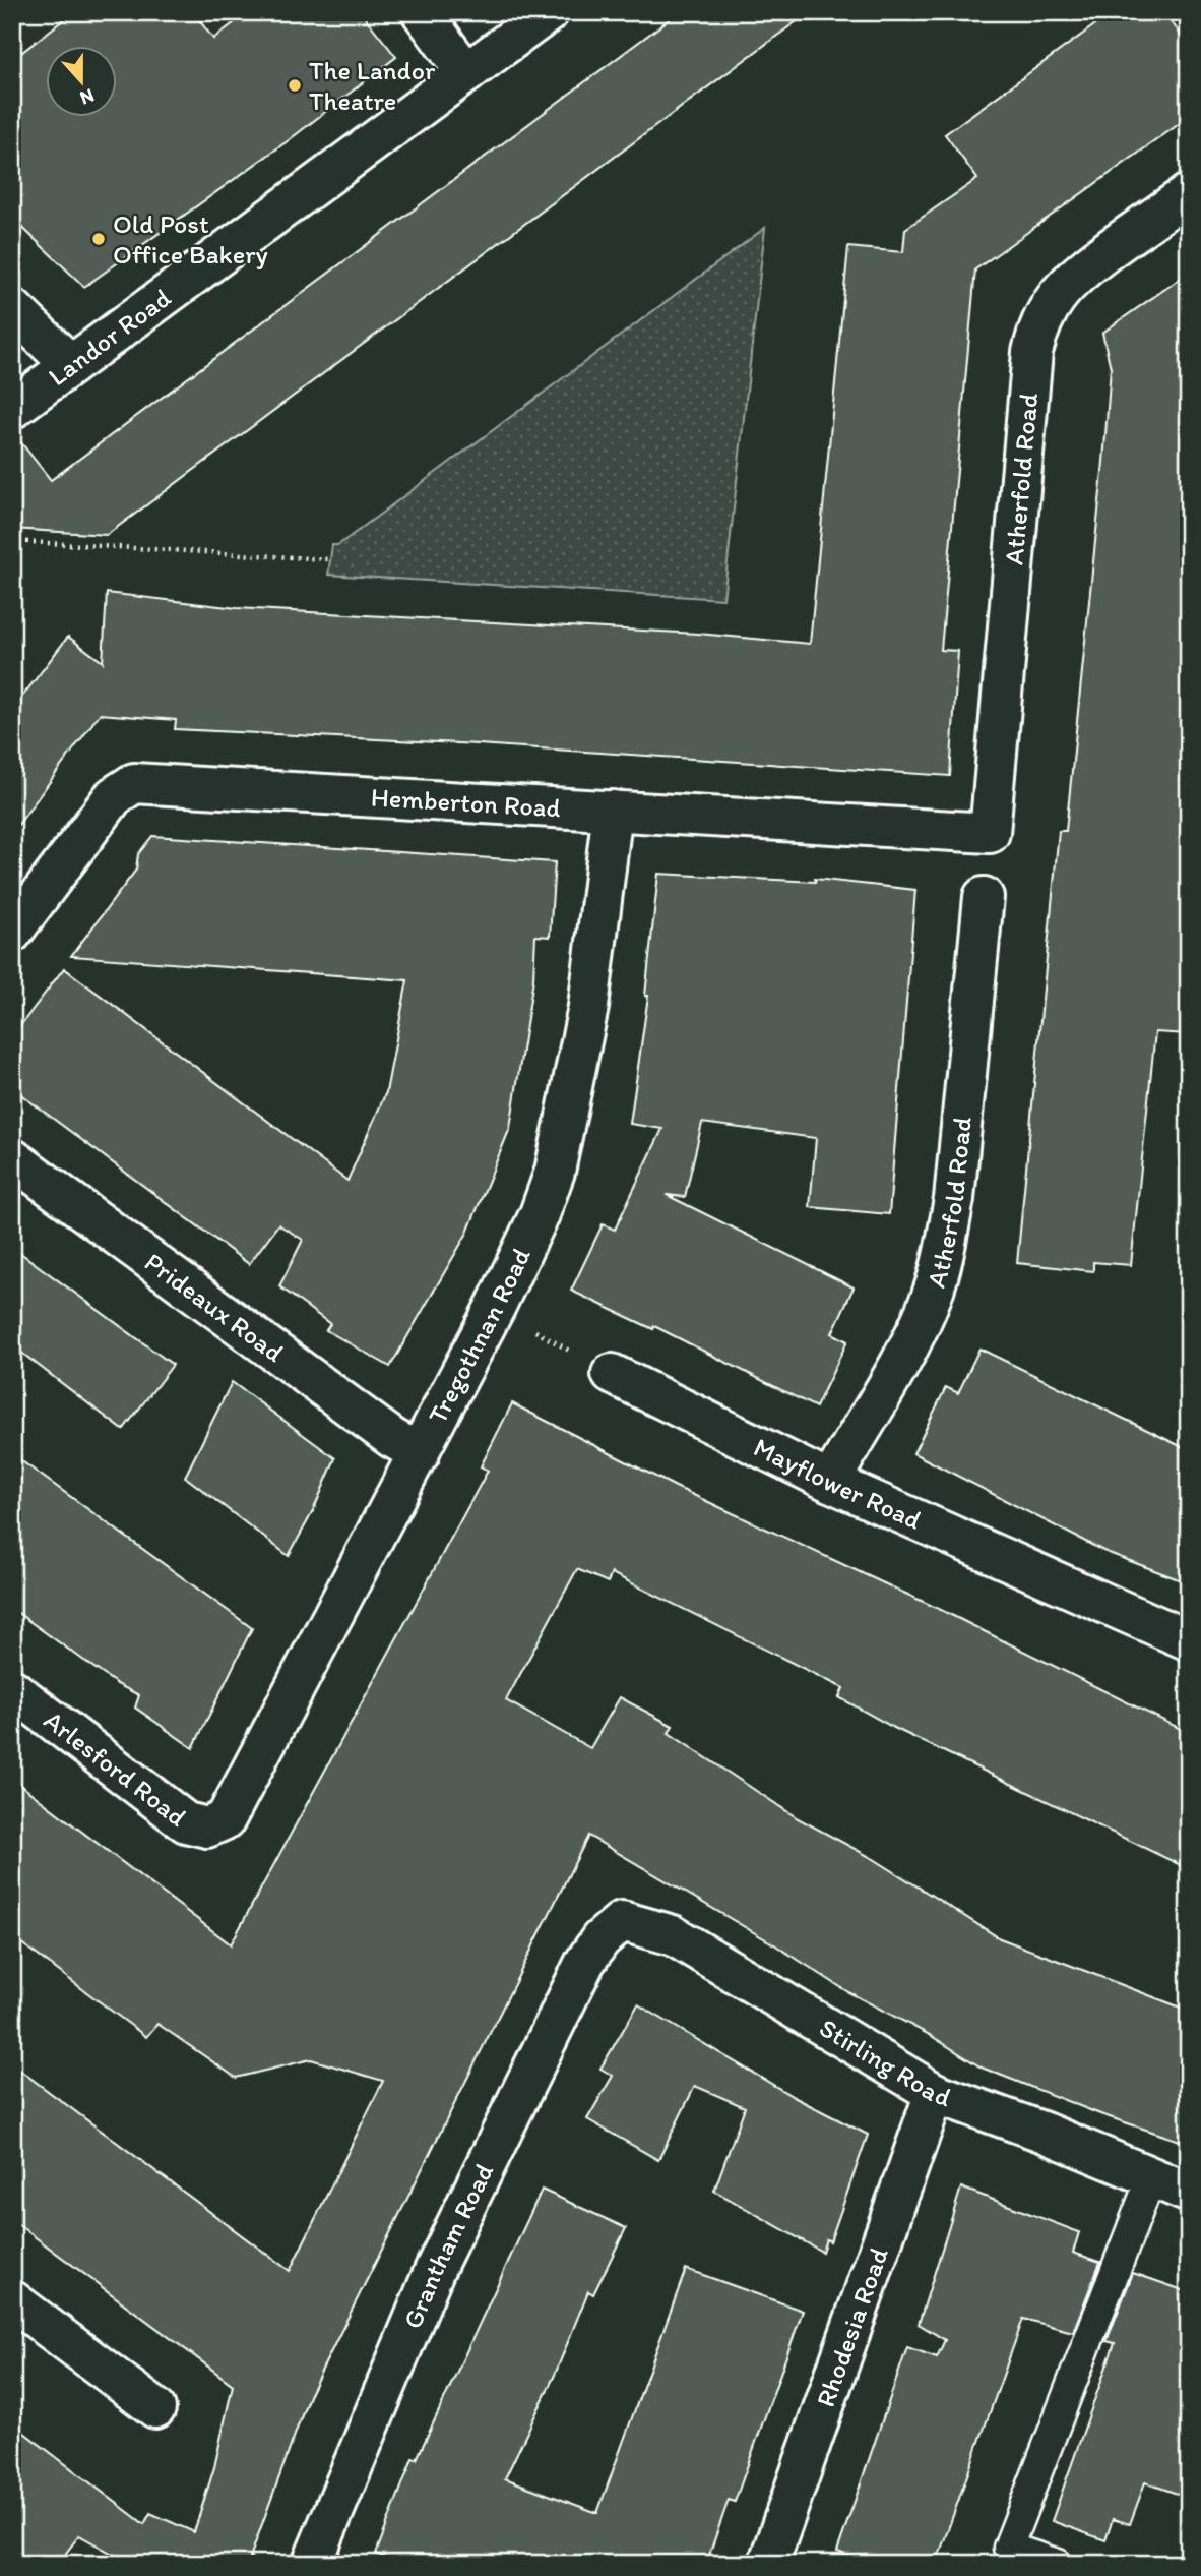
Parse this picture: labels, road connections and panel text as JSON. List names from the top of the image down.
{
  "streets": {
    "street": [
      "Landor Road",
      "Atherfold Road",
      "Hemberton Road",
      "Prideaux Road",
      "Tregothnan Road",
      "Mayflower Road",
      "Arlesford Road",
      "Stirling Road",
      "Grantham Road",
      "Rhodesia Road"
    ]
  },
  "crossings": [
    ["Atherfold Road", "Hemberton Road"],
    ["Atherfold Road", "Mayflower Road"],
    ["Hemberton Road", "Tregothnan Road"],
    ["Prideaux Road", "Tregothnan Road"],
    ["Tregothnan Road", "Arlesford Road"],
    ["Stirling Road", "Grantham Road"],
    ["Stirling Road", "Rhodesia Road"]
  ],
  "places": ["The Landor Theatre", "Old Post Office Bakery"],
  "north": "bottom"
}
